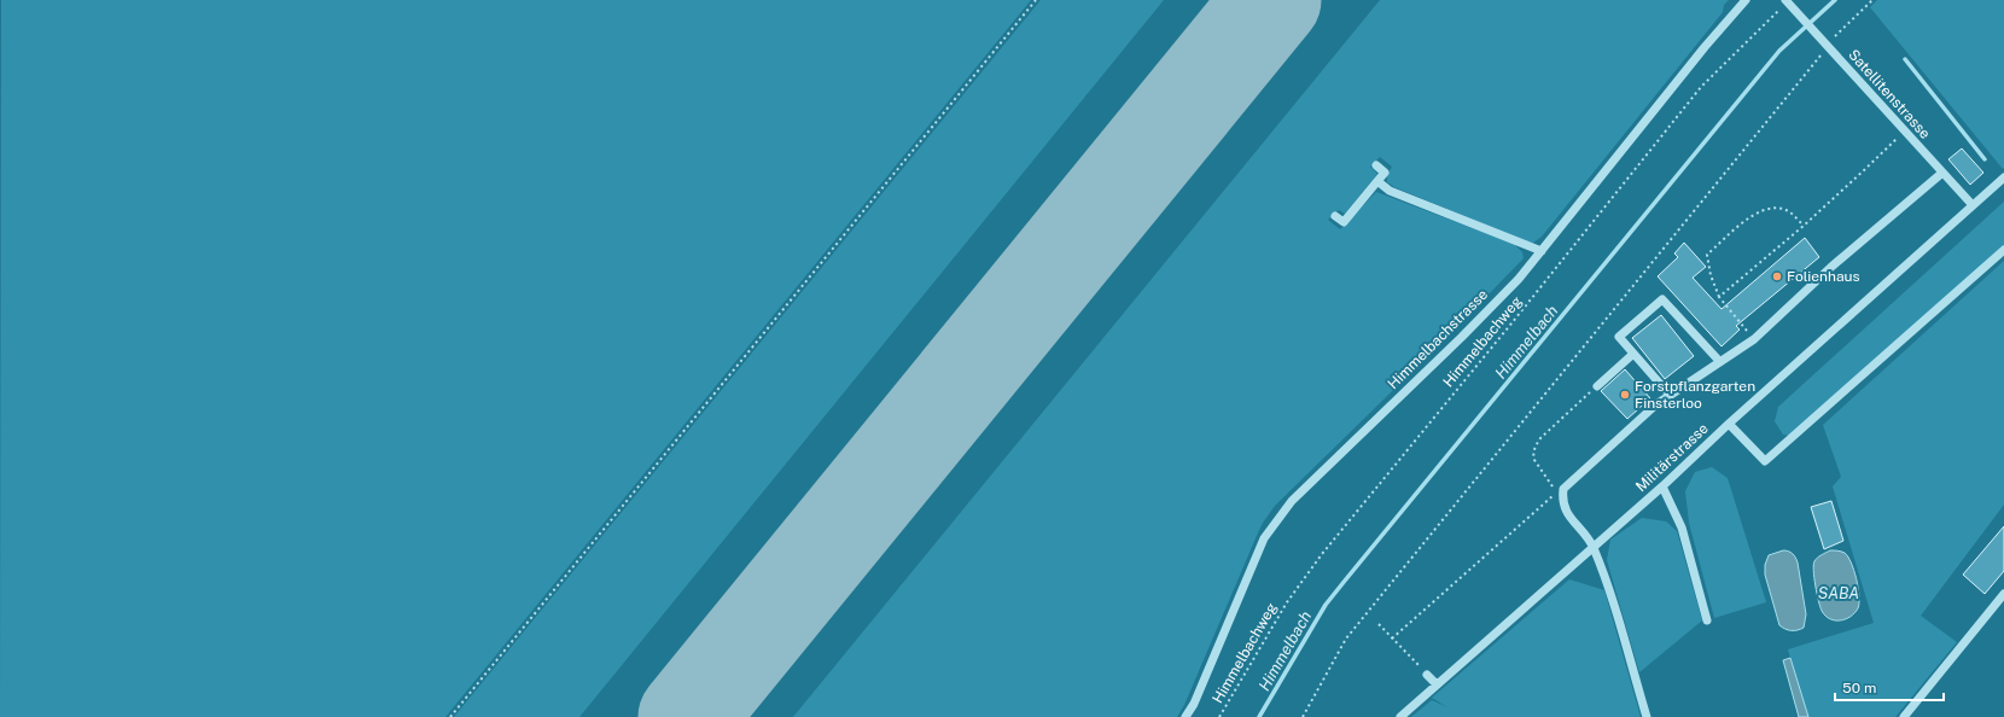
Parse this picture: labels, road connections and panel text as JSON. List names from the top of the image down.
{
  "streets": {
    "street": ["Satellitenstrasse", "Himmelbachstrasse", "Militärstrasse"],
    "path": ["Himmelbachweg"]
  },
  "crossings": [
    ["Satellitenstrasse", "Himmelbachweg"],
    ["Satellitenstrasse", "Militärstrasse"]
  ],
  "water": ["Himmelbach", "SABA"],
  "places": ["Folienhaus", "Forstpflanzgarten Finsterloo"],
  "scale_bar": "50 m"
}
